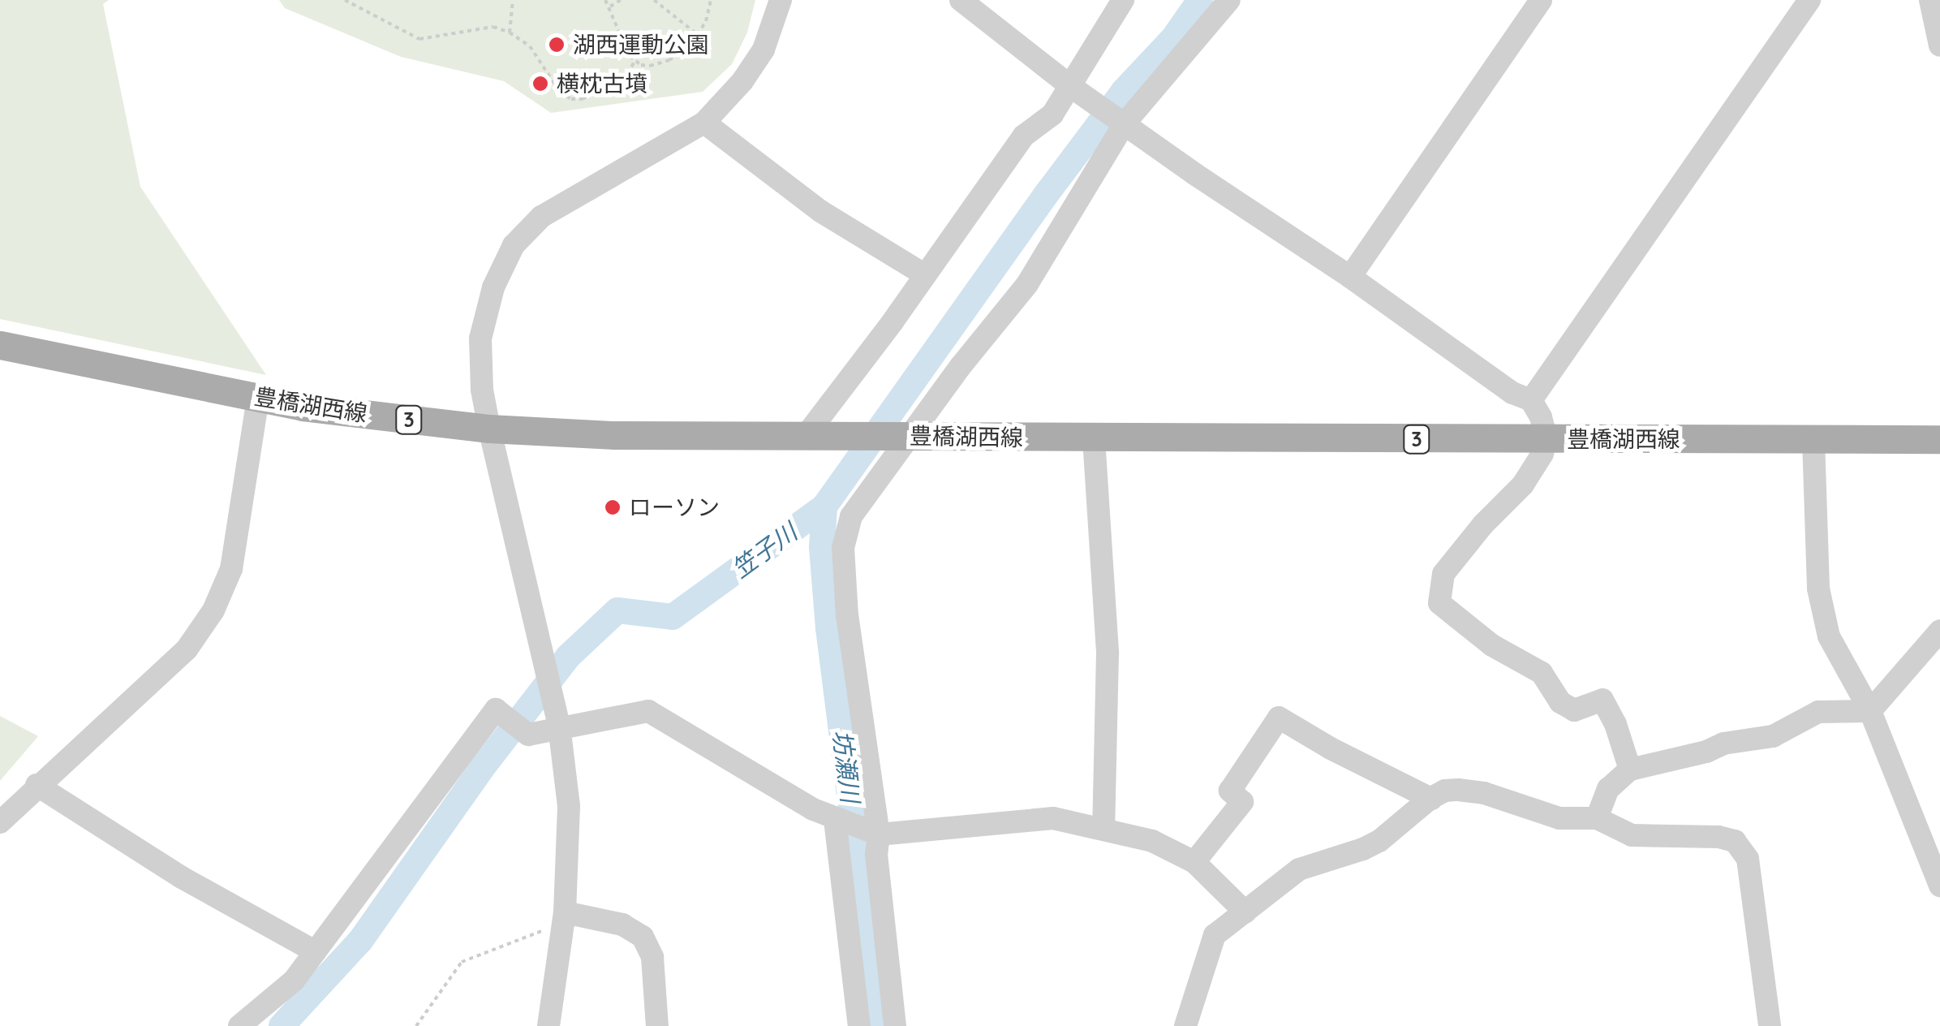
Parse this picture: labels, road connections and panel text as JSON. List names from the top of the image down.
{
  "streets": {
    "main road": ["豊橋湖西線", "3"]
  },
  "water": ["笠子川", "坊瀬川"],
  "places": ["湖西運動公園", "横枕古墳", "ローソン"]
}
